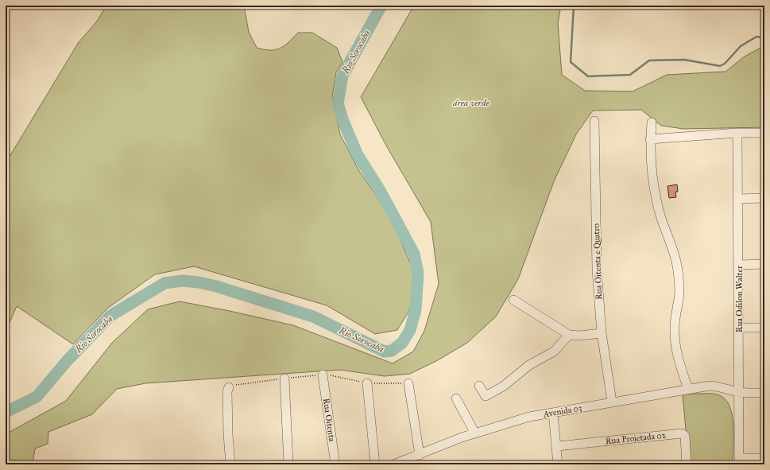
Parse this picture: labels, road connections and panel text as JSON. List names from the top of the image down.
{
  "streets": {
    "street": [
      "Rua Oitenta e Quatro",
      "Rua Odilon Walter",
      "Avenida 03",
      "Rua Oitenta",
      "Rua Projetada 02"
    ]
  },
  "crossings": [
    ["Rua Oitenta e Quatro", "Avenida 03"],
    ["Rua Odilon Walter", "Avenida 03"]
  ],
  "water": ["Rio Sorocaba"],
  "parks": ["área verde"]
}
